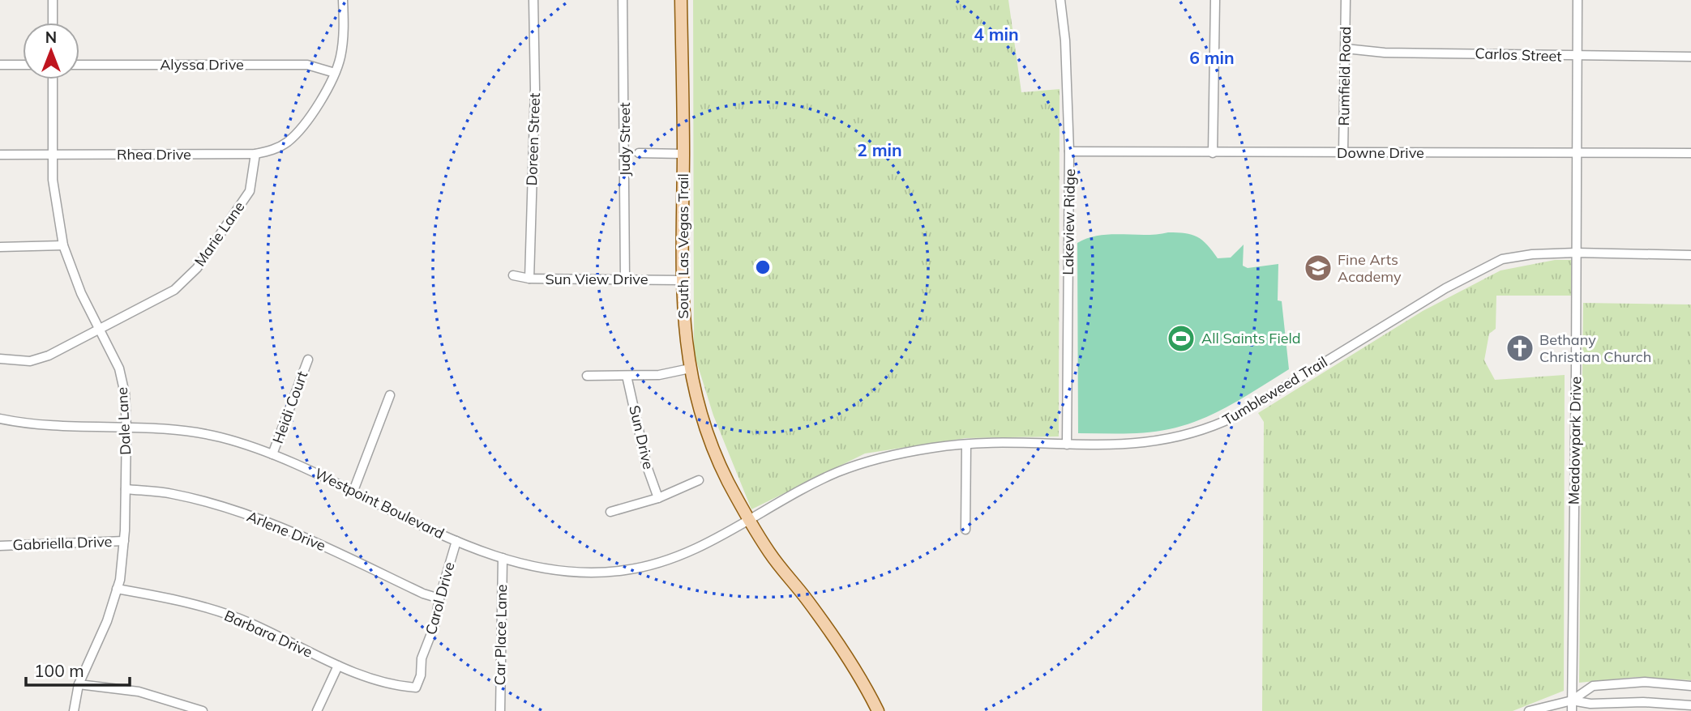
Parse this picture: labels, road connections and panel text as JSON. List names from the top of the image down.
{
  "streets": {
    "main road": ["South Las Vegas Trail"],
    "street": [
      "Carlos Street",
      "Alyssa Drive",
      "Rumfield Road",
      "Doreen Street",
      "Judy Street",
      "Downe Drive",
      "Rhea Drive",
      "Lakeview Ridge",
      "Marie Lane",
      "Sun View Drive",
      "Tumbleweed Trail",
      "Heidi Court",
      "Dale Lane",
      "Sun Drive",
      "Meadowpark Drive",
      "Westpoint Boulevard",
      "Arlene Drive",
      "Gabriella Drive",
      "Carol Drive",
      "Barbara Drive",
      "Car Place Lane"
    ]
  },
  "crossings": [
    ["Carlos Street", "Rumfield Road"],
    ["Carlos Street", "Meadowpark Drive"],
    ["Alyssa Drive", "Rhea Drive"],
    ["Rumfield Road", "Downe Drive"],
    ["Doreen Street", "Sun View Drive"],
    ["Judy Street", "Sun View Drive"],
    ["Downe Drive", "Lakeview Ridge"],
    ["Downe Drive", "Meadowpark Drive"],
    ["Rhea Drive", "Marie Lane"],
    ["Rhea Drive", "Dale Lane"],
    ["Lakeview Ridge", "Tumbleweed Trail"],
    ["Marie Lane", "Dale Lane"],
    ["South Las Vegas Trail", "Sun View Drive"],
    ["South Las Vegas Trail", "Tumbleweed Trail"],
    ["South Las Vegas Trail", "Westpoint Boulevard"],
    ["Tumbleweed Trail", "Meadowpark Drive"],
    ["Tumbleweed Trail", "Westpoint Boulevard"],
    ["Heidi Court", "Westpoint Boulevard"],
    ["Dale Lane", "Westpoint Boulevard"],
    ["Dale Lane", "Arlene Drive"],
    ["Dale Lane", "Gabriella Drive"],
    ["Dale Lane", "Barbara Drive"],
    ["Westpoint Boulevard", "Carol Drive"],
    ["Westpoint Boulevard", "Car Place Lane"],
    ["Arlene Drive", "Carol Drive"],
    ["Carol Drive", "Barbara Drive"]
  ],
  "places": {
    "school or university": ["Fine Arts Academy"],
    "sports": ["All Saints Field"],
    "church": ["Bethany Christian Church"]
  },
  "scale_bar": "100 m",
  "north": "top",
  "rings": ["4 min", "6 min", "2 min"]
}
